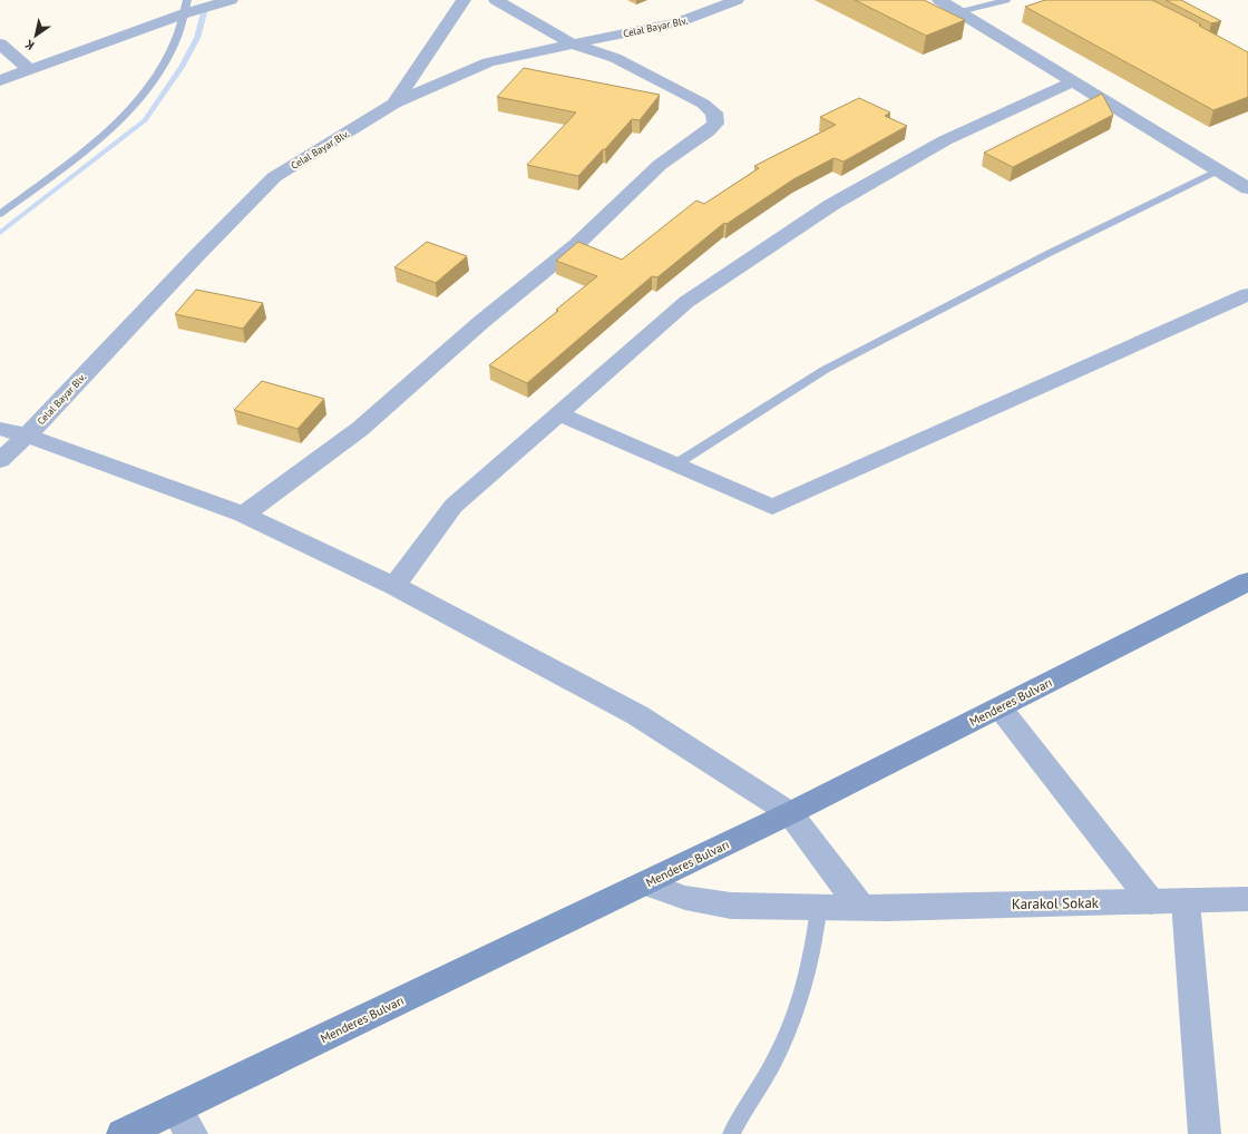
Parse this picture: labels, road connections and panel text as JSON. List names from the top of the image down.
{
  "streets": {
    "main road": ["Menderes Bulvarı"],
    "street": ["Celal Bayar Blv.", "Karakol Sokak"]
  },
  "crossings": [
    ["Menderes Bulvarı", "Karakol Sokak"]
  ],
  "north": "bottom left"
}
